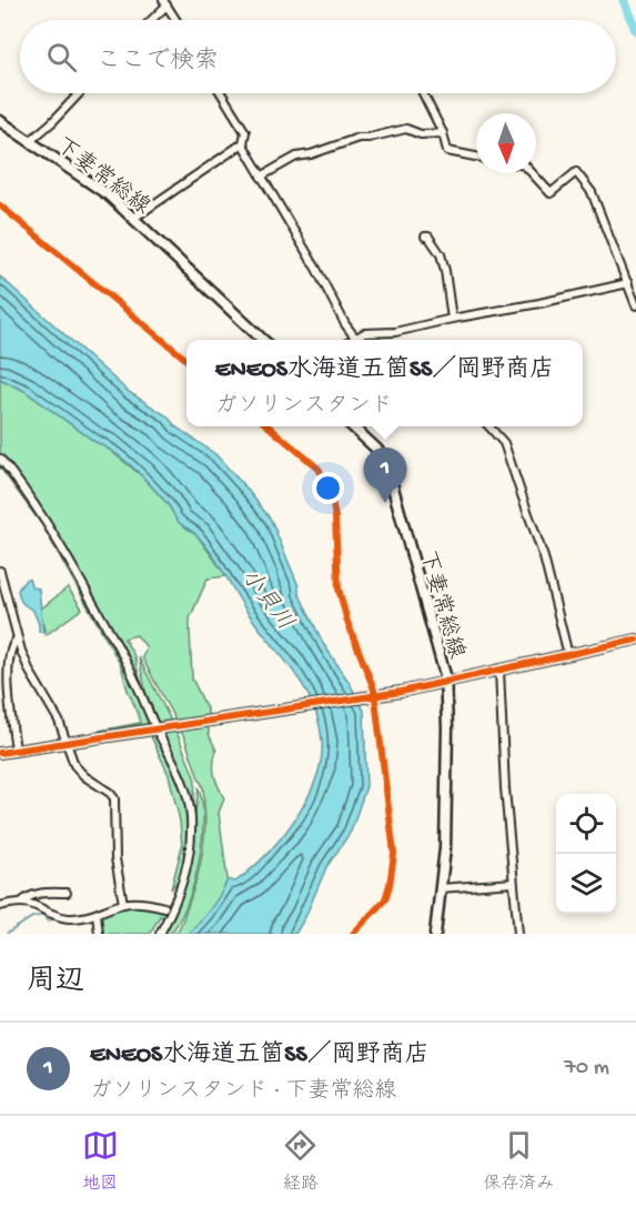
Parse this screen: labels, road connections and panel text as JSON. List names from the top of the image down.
{
  "streets": {
    "main road": ["下妻常総線"]
  },
  "water": ["小貝川"],
  "north": "bottom",
  "page": {
    "search": "ここで検索",
    "popup": ["ENEOS水海道五箇SS／岡野商店", "ガソリンスタンド"],
    "pins": "1",
    "heading": "周辺",
    "list": [
      {
        "mark": "1",
        "name": "ENEOS水海道五箇SS／岡野商店",
        "note": "ガソリンスタンド · 下妻常総線",
        "value": "70 m"
      }
    ],
    "nav": ["地図", "経路", "保存済み"]
  }
}
